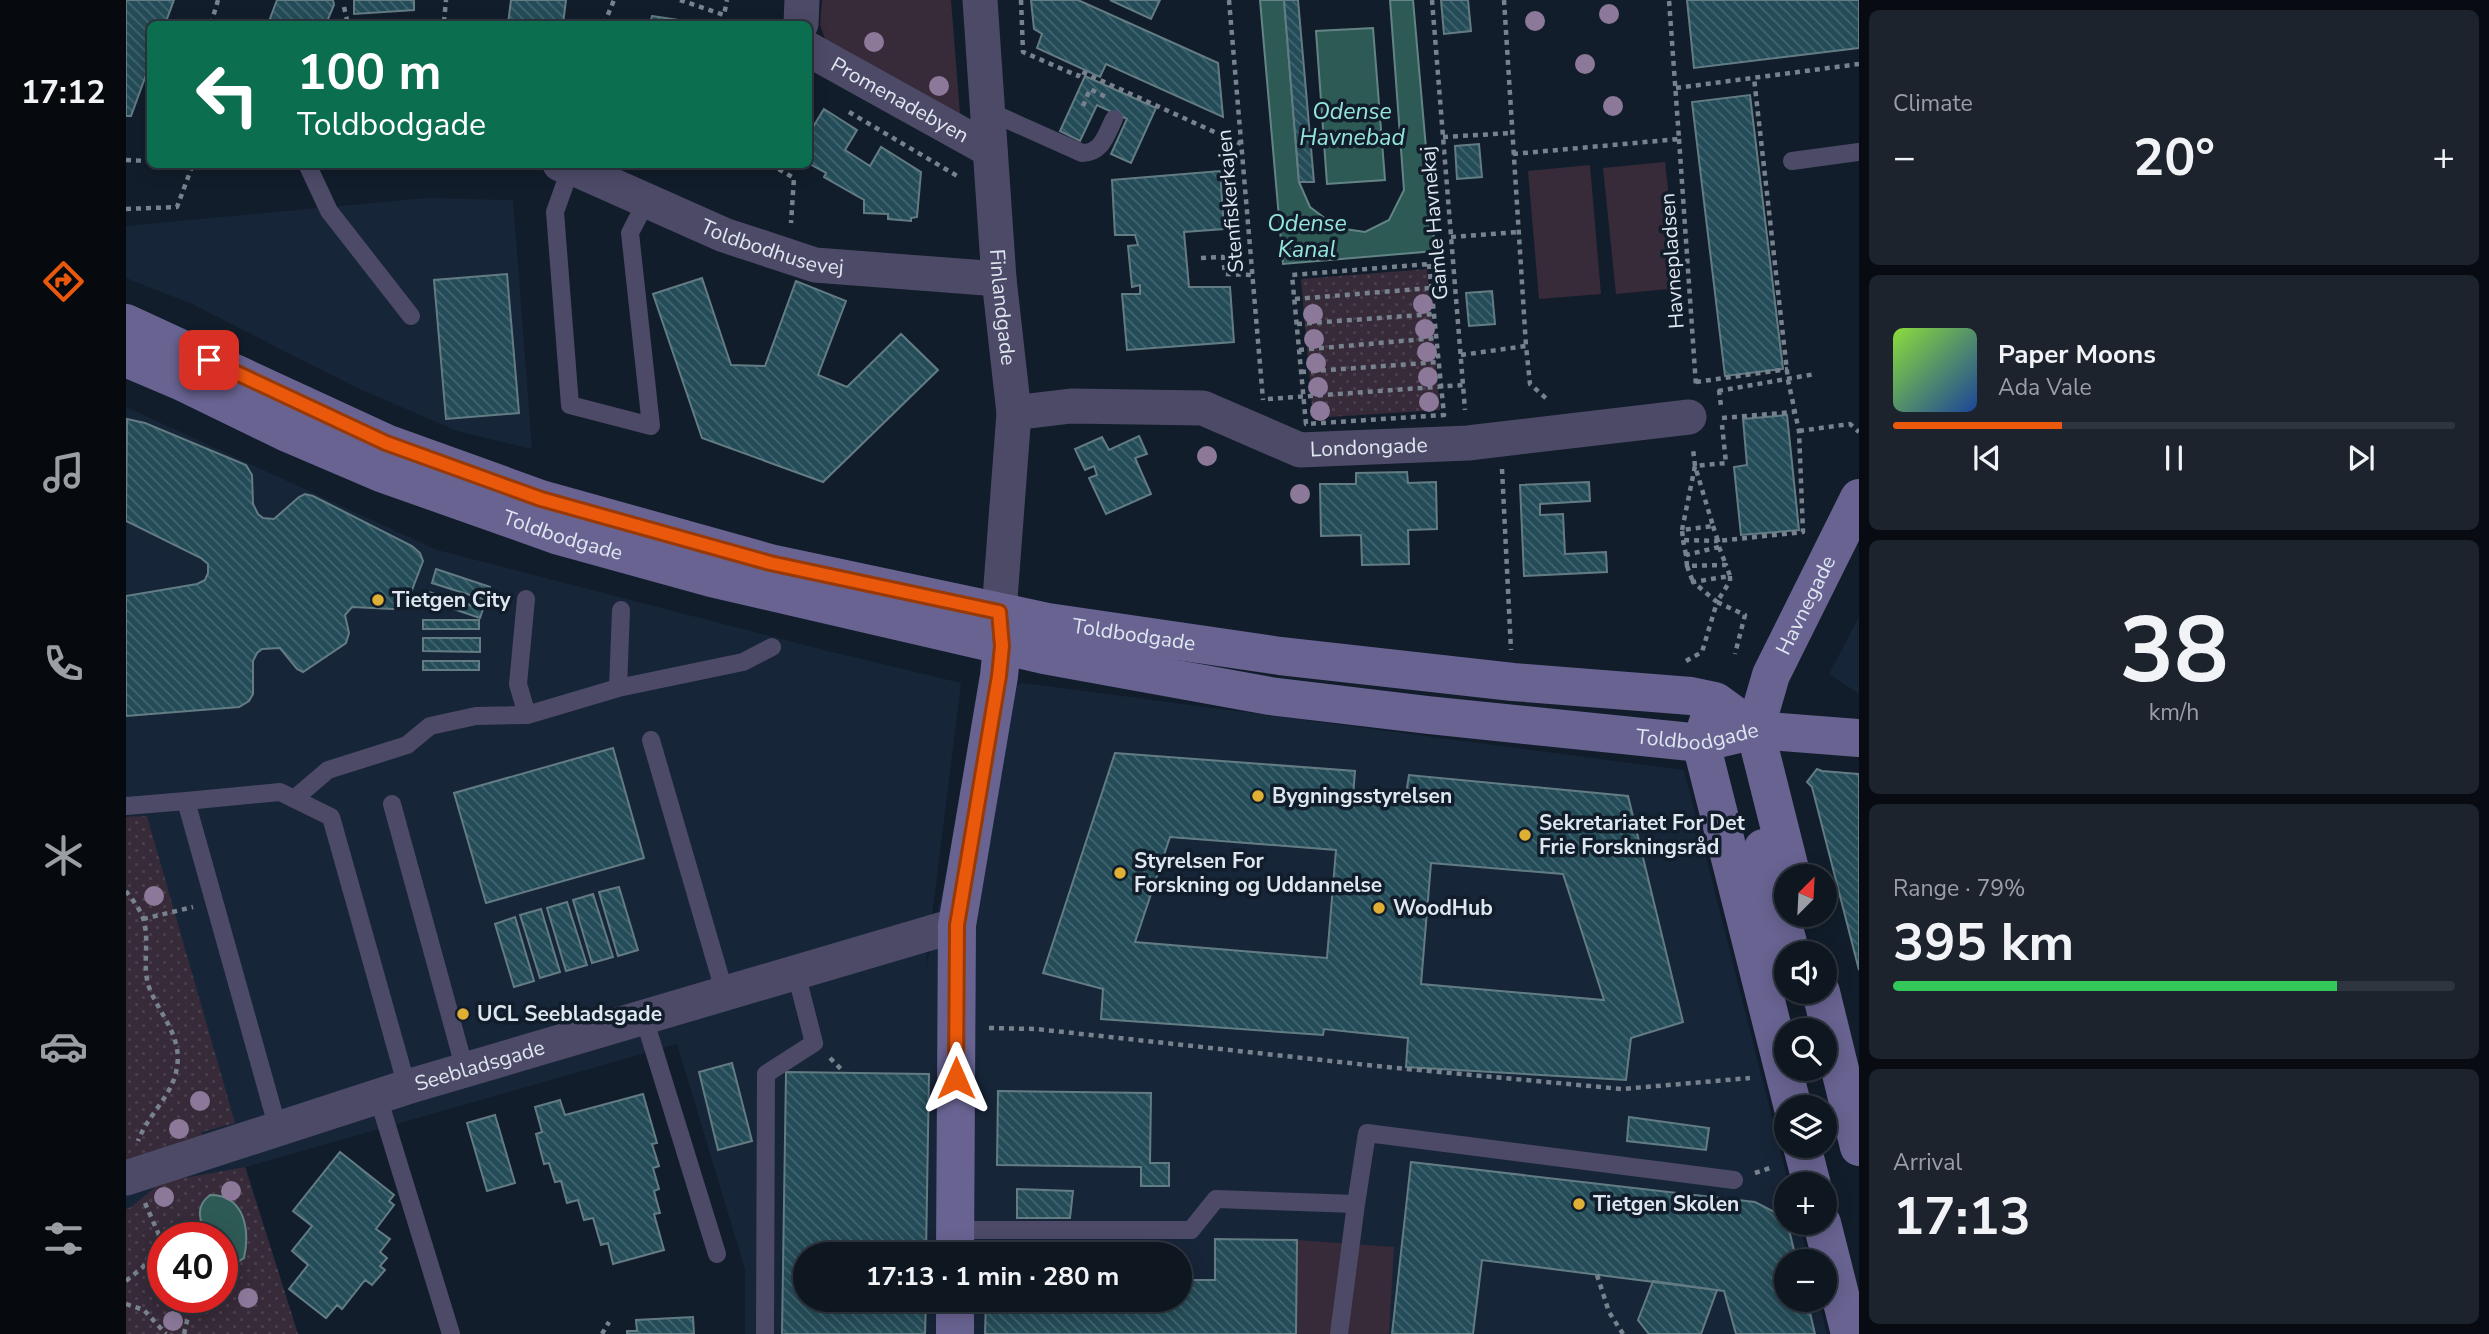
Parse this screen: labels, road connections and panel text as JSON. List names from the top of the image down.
{
  "streets": {
    "main road": ["Toldbodgade", "Havnegade"],
    "street": [
      "Promenadebyen",
      "Toldbodhusevej",
      "Finlandgade",
      "Londongade",
      "Seebladsgade"
    ],
    "path": ["Stenfiskerkajen", "Gamle Havnekaj", "Havnepladsen"]
  },
  "crossings": [
    ["Promenadebyen", "Finlandgade"],
    ["Gamle Havnekaj", "Londongade"],
    ["Toldbodhusevej", "Finlandgade"],
    ["Finlandgade", "Londongade"],
    ["Finlandgade", "Toldbodgade"],
    ["Toldbodgade", "Havnegade"]
  ],
  "water": ["Odense Havnebad", "Odense Kanal"],
  "places": [
    "Tietgen City",
    "Bygningsstyrelsen",
    "Sekretariatet For Det Frie Forskningsråd",
    "Styrelsen For Forskning og Uddannelse",
    "WoodHub",
    "UCL Seebladsgade",
    "Tietgen Skolen"
  ],
  "north": "top right",
  "page": {
    "tabs": "17:12",
    "tile": [
      "Climate",
      ["38", "km/h"],
      ["Range · 79%", "395 km"],
      ["Arrival", "17:13"]
    ],
    "turn": ["100 m", "Toldbodgade"],
    "heat": ["−", "20°", "+"],
    "song": ["Paper Moons", "Ada Vale"],
    "map_buttons": ["+", "−"],
    "limit": "40",
    "trip": "17:13 · 1 min · 280 m"
  }
}
